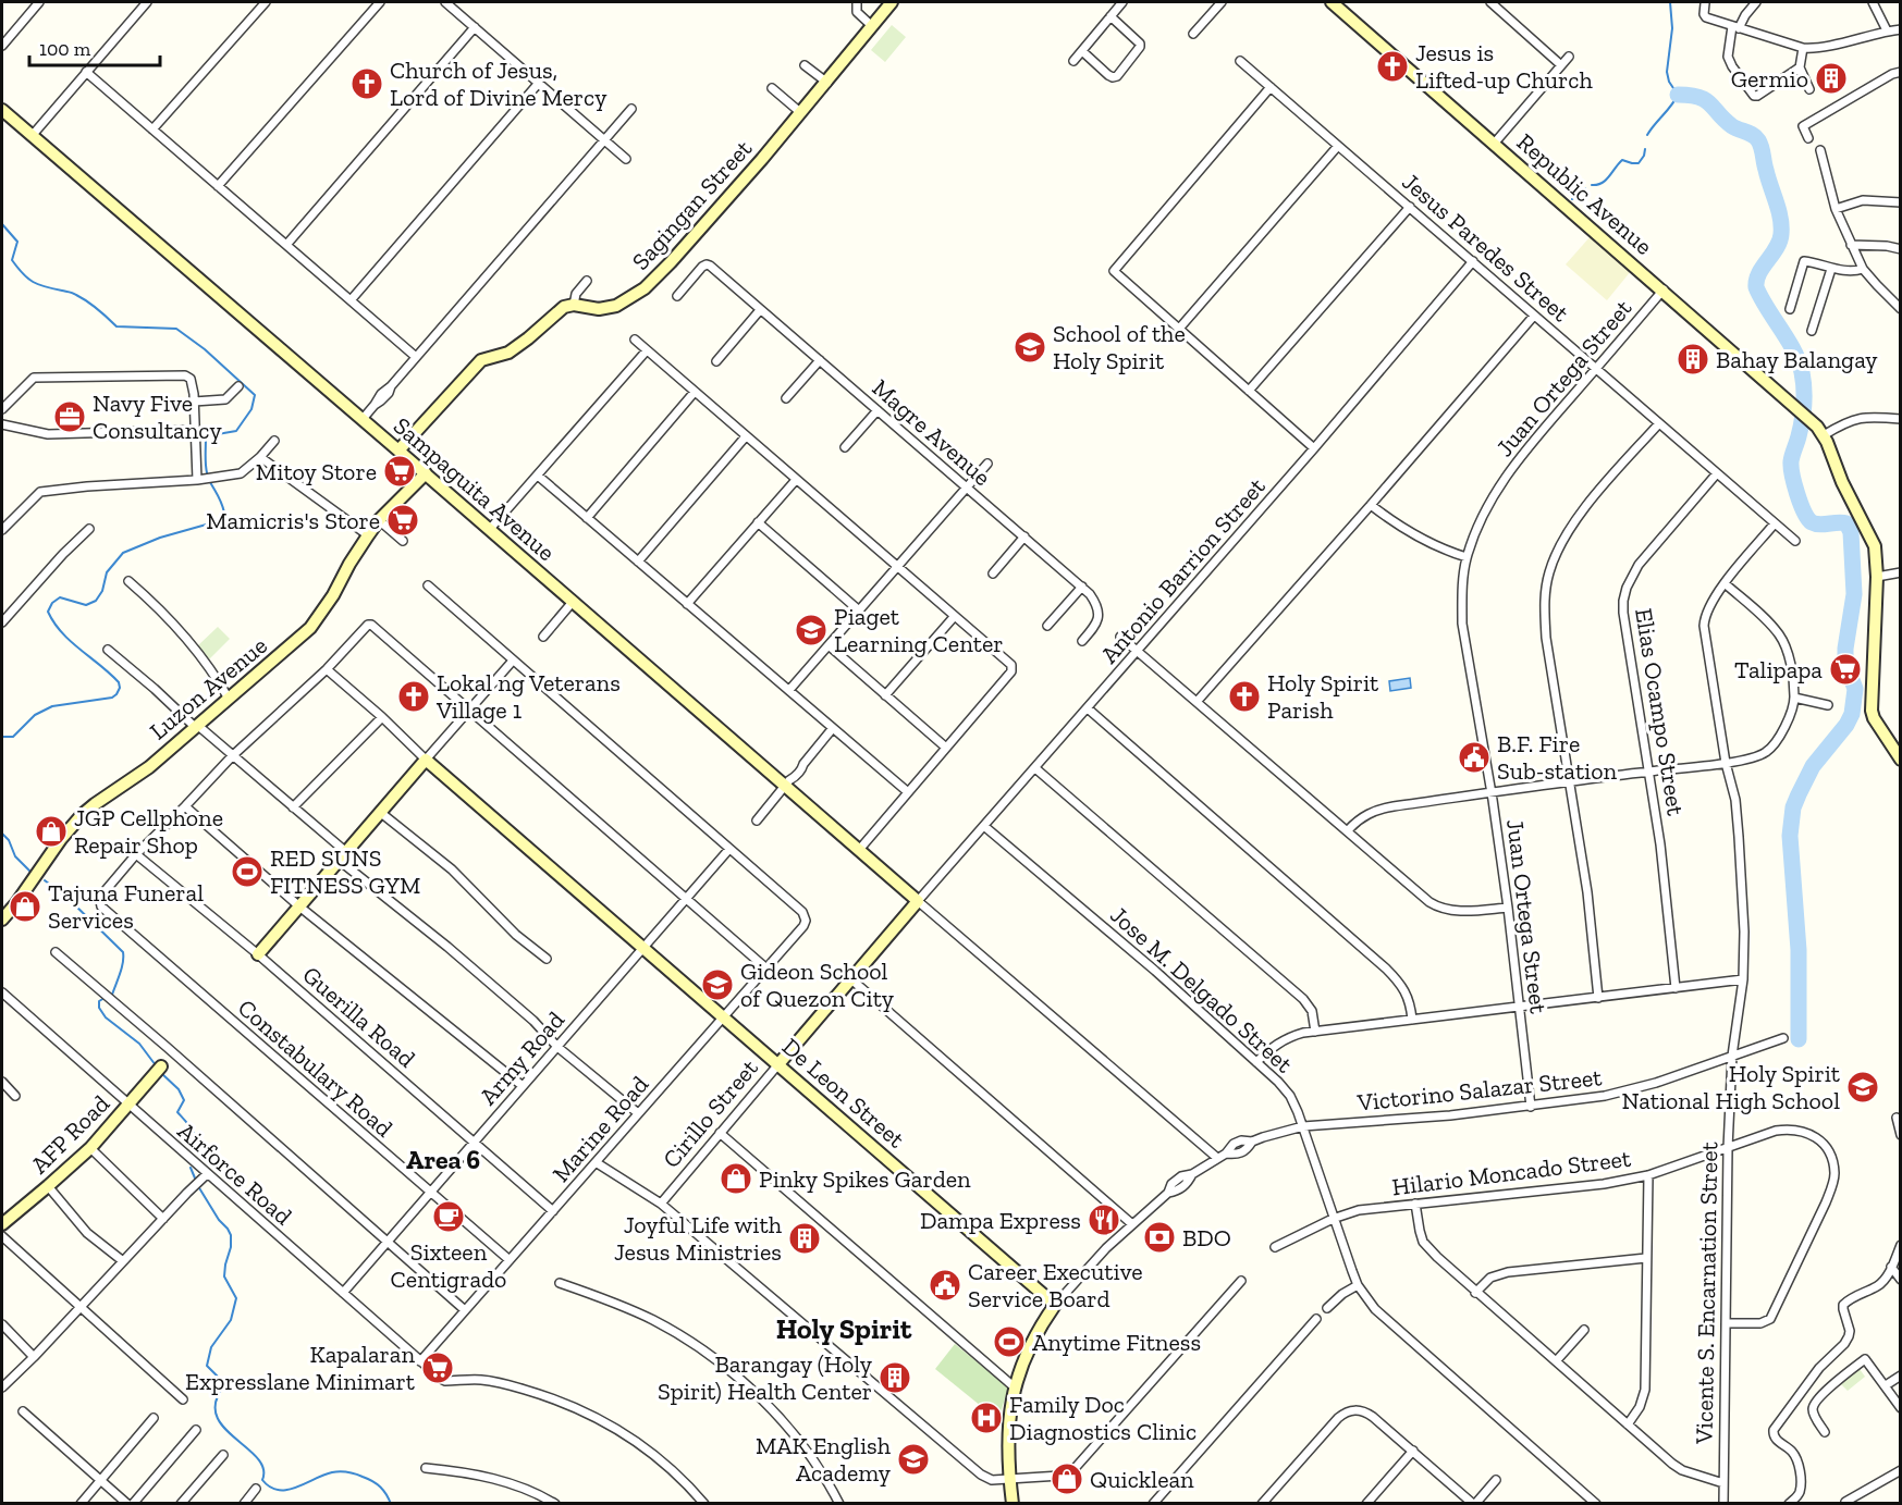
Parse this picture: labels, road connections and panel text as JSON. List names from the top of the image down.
{
  "streets": {
    "main road": [
      "Republic Avenue",
      "Sagingan Street",
      "Sampaguita Avenue",
      "Luzon Avenue",
      "De Leon Street",
      "Cirillo Street",
      "AFP Road"
    ],
    "street": [
      "Jesus Paredes Street",
      "Juan Ortega Street",
      "Magre Avenue",
      "Antonio Barrion Street",
      "Elias Ocampo Street",
      "Jose M. Delgado Street",
      "Guerilla Road",
      "Army Road",
      "Constabulary Road",
      "Victorino Salazar Street",
      "Marine Road",
      "Hilario Moncado Street",
      "Airforce Road",
      "Vicente S. Encarnation Street"
    ]
  },
  "crossings": [
    ["Republic Avenue", "Juan Ortega Street"],
    ["Jesus Paredes Street", "Juan Ortega Street"],
    ["Jesus Paredes Street", "Antonio Barrion Street"],
    ["Jesus Paredes Street", "Elias Ocampo Street"],
    ["Jesus Paredes Street", "Vicente S. Encarnation Street"],
    ["Juan Ortega Street", "Victorino Salazar Street"],
    ["Sampaguita Avenue", "Antonio Barrion Street"],
    ["Sampaguita Avenue", "Luzon Avenue"],
    ["Sampaguita Avenue", "Cirillo Street"],
    ["Antonio Barrion Street", "Jose M. Delgado Street"],
    ["Antonio Barrion Street", "Cirillo Street"],
    ["Jose M. Delgado Street", "Victorino Salazar Street"],
    ["Jose M. Delgado Street", "Hilario Moncado Street"],
    ["Guerilla Road", "Army Road"],
    ["Guerilla Road", "Constabulary Road"],
    ["Guerilla Road", "Marine Road"],
    ["Army Road", "Constabulary Road"],
    ["Army Road", "De Leon Street"],
    ["Army Road", "Marine Road"],
    ["Army Road", "Airforce Road"],
    ["Constabulary Road", "Marine Road"],
    ["Victorino Salazar Street", "De Leon Street"],
    ["Victorino Salazar Street", "Vicente S. Encarnation Street"],
    ["De Leon Street", "Cirillo Street"],
    ["De Leon Street", "Marine Road"],
    ["Marine Road", "Airforce Road"],
    ["AFP Road", "Airforce Road"],
    ["Hilario Moncado Street", "Vicente S. Encarnation Street"]
  ],
  "districts": ["Area 6", "Holy Spirit"],
  "places": {
    "church": [
      "Jesus is Lifted-up Church",
      "Church of Jesus, Lord of Divine Mercy",
      "Lokal ng Veterans Village 1",
      "Holy Spirit Parish"
    ],
    "building": [
      "Germio",
      "Bahay Balangay",
      "Joyful Life with Jesus Ministries",
      "Barangay (Holy Spirit) Health Center"
    ],
    "school or university": [
      "School of the Holy Spirit",
      "Piaget Learning Center",
      "Gideon School of Quezon City",
      "Holy Spirit National High School",
      "MAK English Academy"
    ],
    "office": ["Navy Five Consultancy"],
    "supermarket": [
      "Mitoy Store",
      "Mamicris's Store",
      "Talipapa",
      "Kapalaran Expresslane Minimart"
    ],
    "public building": ["B.F. Fire Sub-station", "Career Executive Service Board"],
    "shop": [
      "JGP Cellphone Repair Shop",
      "Tajuna Funeral Services",
      "Pinky Spikes Garden",
      "Quicklean"
    ],
    "sports": ["RED SUNS FITNESS GYM", "Anytime Fitness"],
    "cafe": ["Sixteen Centigrado"],
    "restaurant": ["Dampa Express"],
    "bank": ["BDO"],
    "hospital": ["Family Doc Diagnostics Clinic"]
  },
  "scale_bar": "100 m"
}
